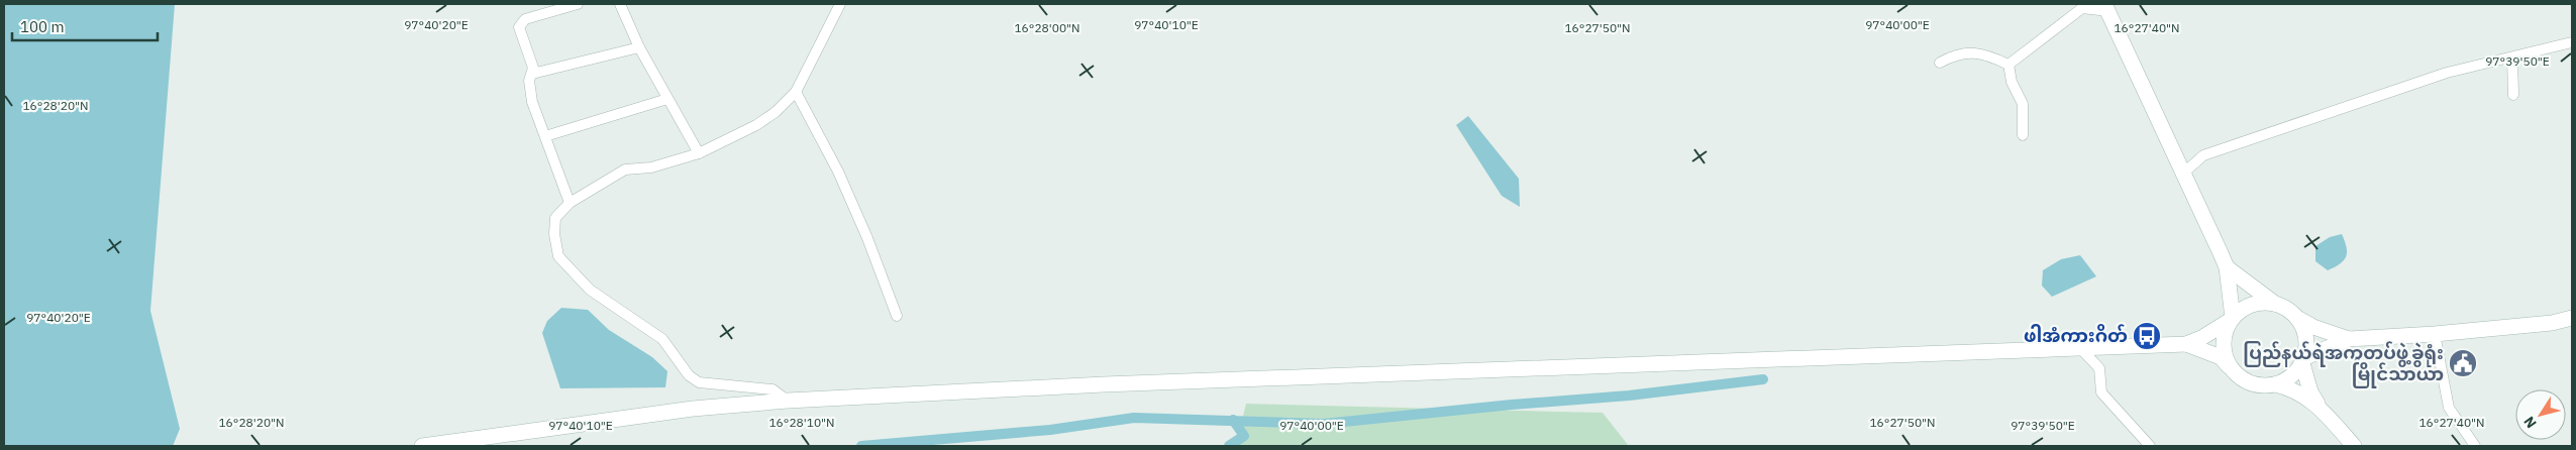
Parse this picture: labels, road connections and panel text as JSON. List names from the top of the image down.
{
  "places": {
    "bus stop": ["ဖါအံကားဂိတ်"],
    "public building": ["ပြည်နယ်ရဲအကူတပ်ဖွဲ့ခွဲရုံး မြိုင်သာယာ"]
  },
  "scale_bar": "100 m",
  "north": "bottom left",
  "coordinates": [
    "97°40'20\"E",
    "97°40'10\"E",
    "97°40'00\"E",
    "16°28'00\"N",
    "16°27'50\"N",
    "16°27'40\"N",
    "97°39'50\"E",
    "16°28'20\"N",
    "16°28'10\"N"
  ]
}
